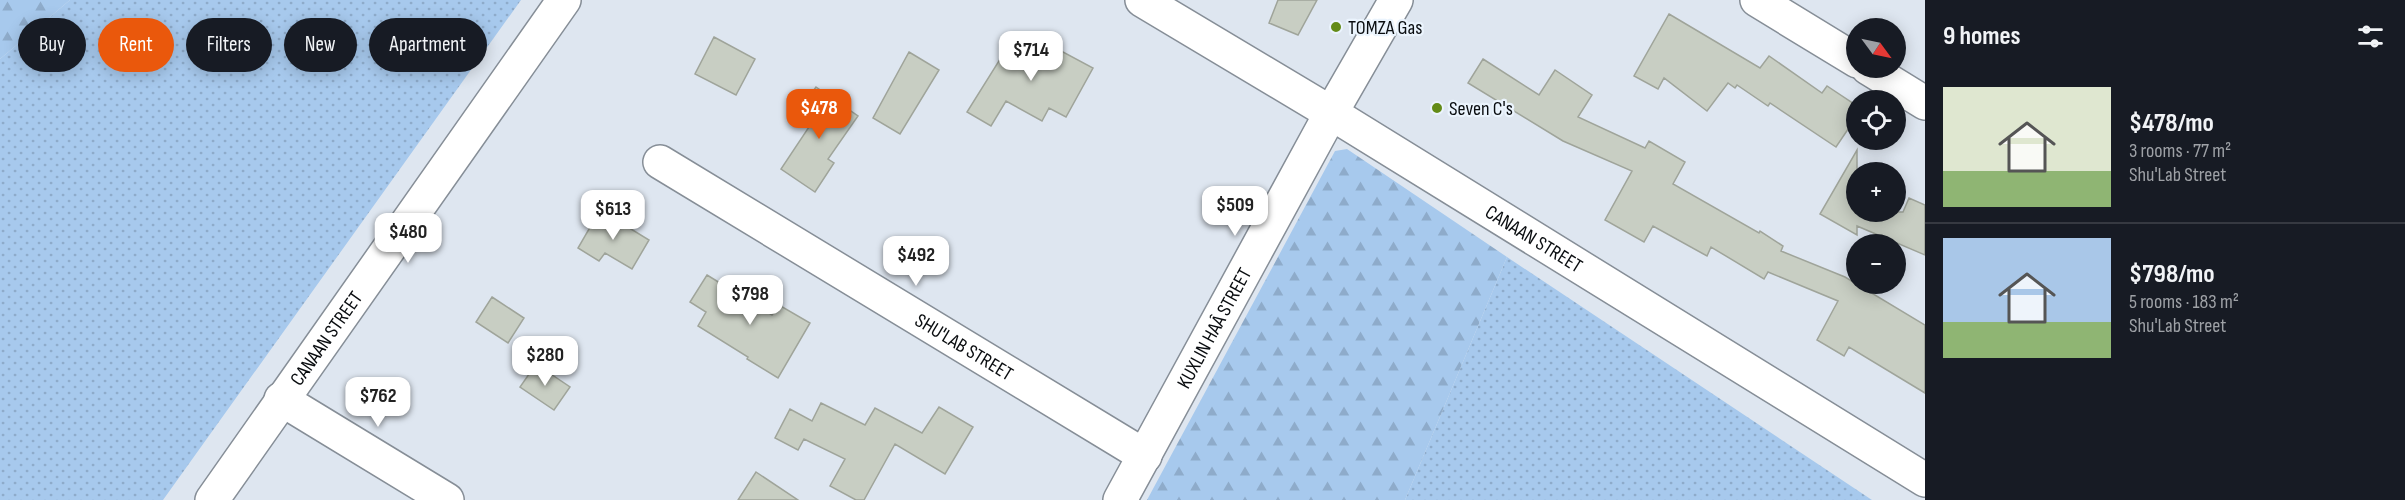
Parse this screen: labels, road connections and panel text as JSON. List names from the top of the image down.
{
  "streets": {
    "street": ["CANAAN STREET", "KUXLIN HAÂ STREET", "SHU'LAB STREET"]
  },
  "crossings": [
    ["CANAAN STREET", "KUXLIN HAÂ STREET"],
    ["KUXLIN HAÂ STREET", "SHU'LAB STREET"]
  ],
  "places": ["TOMZA Gas", "Seven C's"],
  "north": "bottom right",
  "page": {
    "heading": "9 homes",
    "map_buttons": ["+", "−"],
    "chip": [
      "Buy",
      "Rent",
      "Filters",
      "New",
      "Apartment"
    ],
    "price": [
      "$714",
      "$478",
      "$509",
      "$613",
      "$480",
      "$492",
      "$798",
      "$280",
      "$762"
    ],
    "list": [
      {
        "name": "$478/mo",
        "note": "3 rooms · 77 m² · Shu'Lab Street"
      },
      {
        "name": "$798/mo",
        "note": "5 rooms · 183 m² · Shu'Lab Street"
      }
    ]
  }
}
